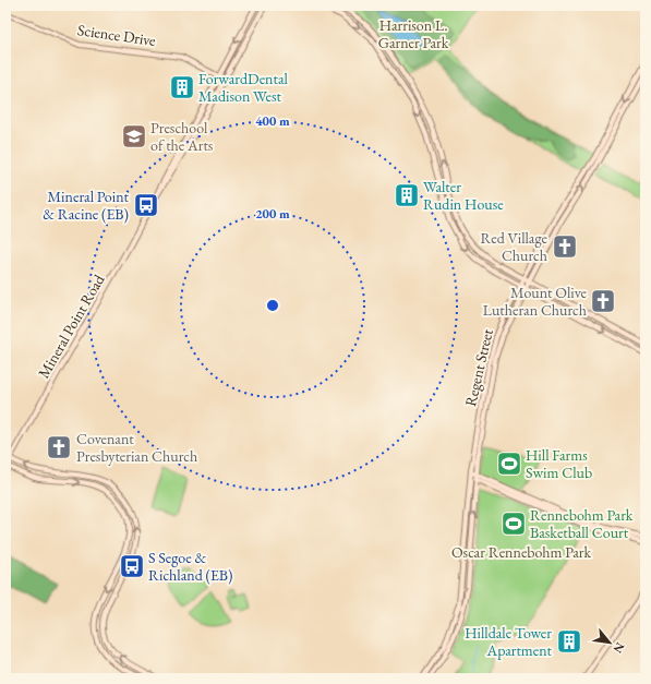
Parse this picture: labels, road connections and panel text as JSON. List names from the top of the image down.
{
  "streets": {
    "street": ["Science Drive", "Mineral Point Road", "Regent Street"]
  },
  "crossings": [
    ["Science Drive", "Mineral Point Road"]
  ],
  "parks": ["Harrison L. Garner Park", "Oscar Rennebohm Park"],
  "places": {
    "building": ["ForwardDental Madison West", "Walter Rudin House", "Hilldale Tower Apartment"],
    "school or university": ["Preschool of the Arts"],
    "bus stop": ["Mineral Point & Racine (EB)", "S Segoe & Richland (EB)"],
    "church": ["Red Village Church", "Mount Olive Lutheran Church", "Covenant Presbyterian Church"],
    "sports": ["Hill Farms Swim Club", "Rennebohm Park Basketball Court"]
  },
  "north": "bottom right",
  "rings": ["400 m", "200 m"]
}
